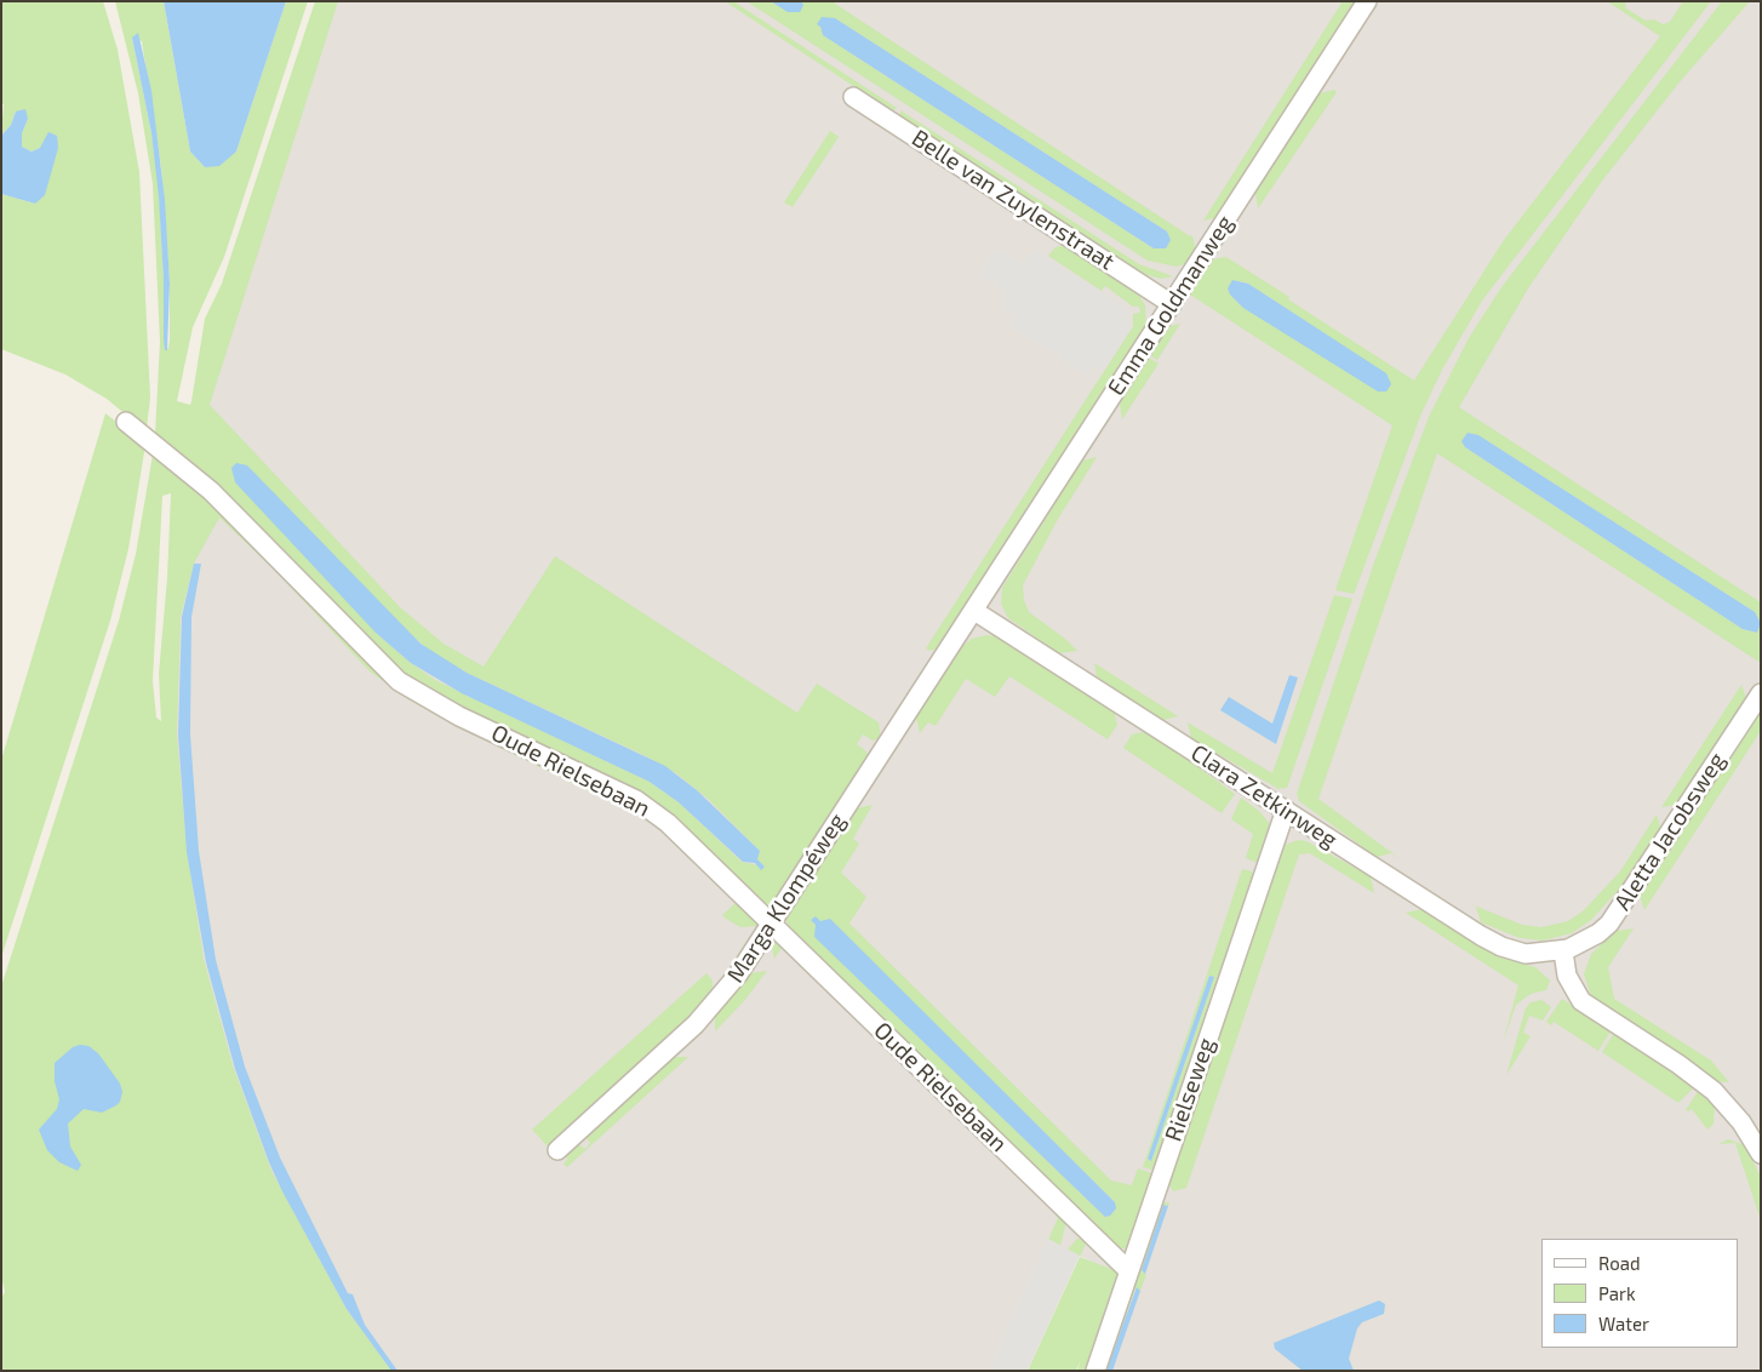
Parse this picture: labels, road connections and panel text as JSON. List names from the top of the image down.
{
  "streets": {
    "street": [
      "Belle van Zuylenstraat",
      "Emma Goldmanweg",
      "Oude Rielsebaan",
      "Clara Zetkinweg",
      "Aletta Jacobsweg",
      "Marga Klompéweg",
      "Rielseweg"
    ]
  },
  "crossings": [
    ["Belle van Zuylenstraat", "Emma Goldmanweg"],
    ["Emma Goldmanweg", "Clara Zetkinweg"],
    ["Emma Goldmanweg", "Marga Klompéweg"],
    ["Oude Rielsebaan", "Marga Klompéweg"],
    ["Oude Rielsebaan", "Rielseweg"],
    ["Clara Zetkinweg", "Aletta Jacobsweg"],
    ["Clara Zetkinweg", "Marga Klompéweg"],
    ["Clara Zetkinweg", "Rielseweg"]
  ],
  "legend": ["Road", "Park", "Water"]
}
